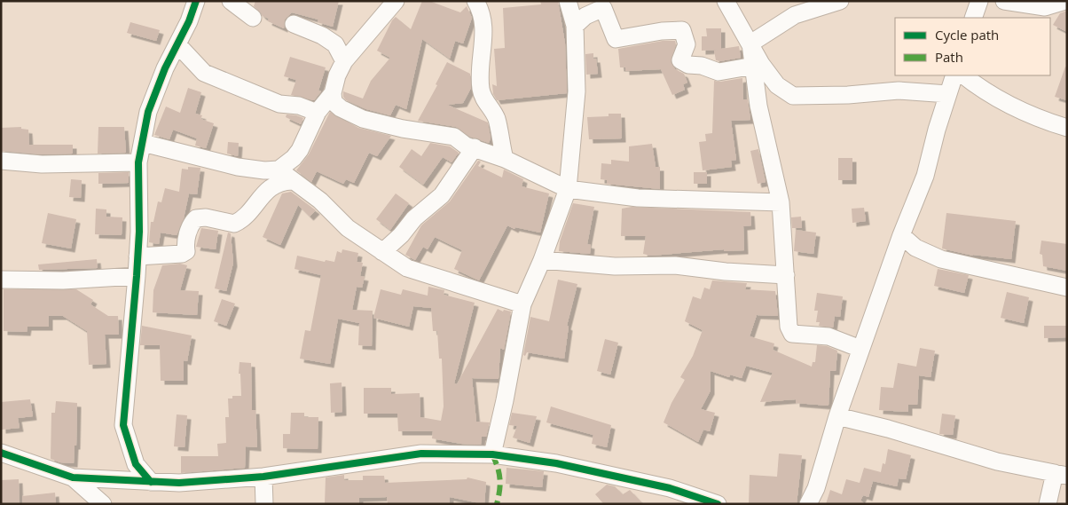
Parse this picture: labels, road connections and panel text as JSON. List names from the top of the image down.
{
  "legend": ["Cycle path", "Path"]
}
